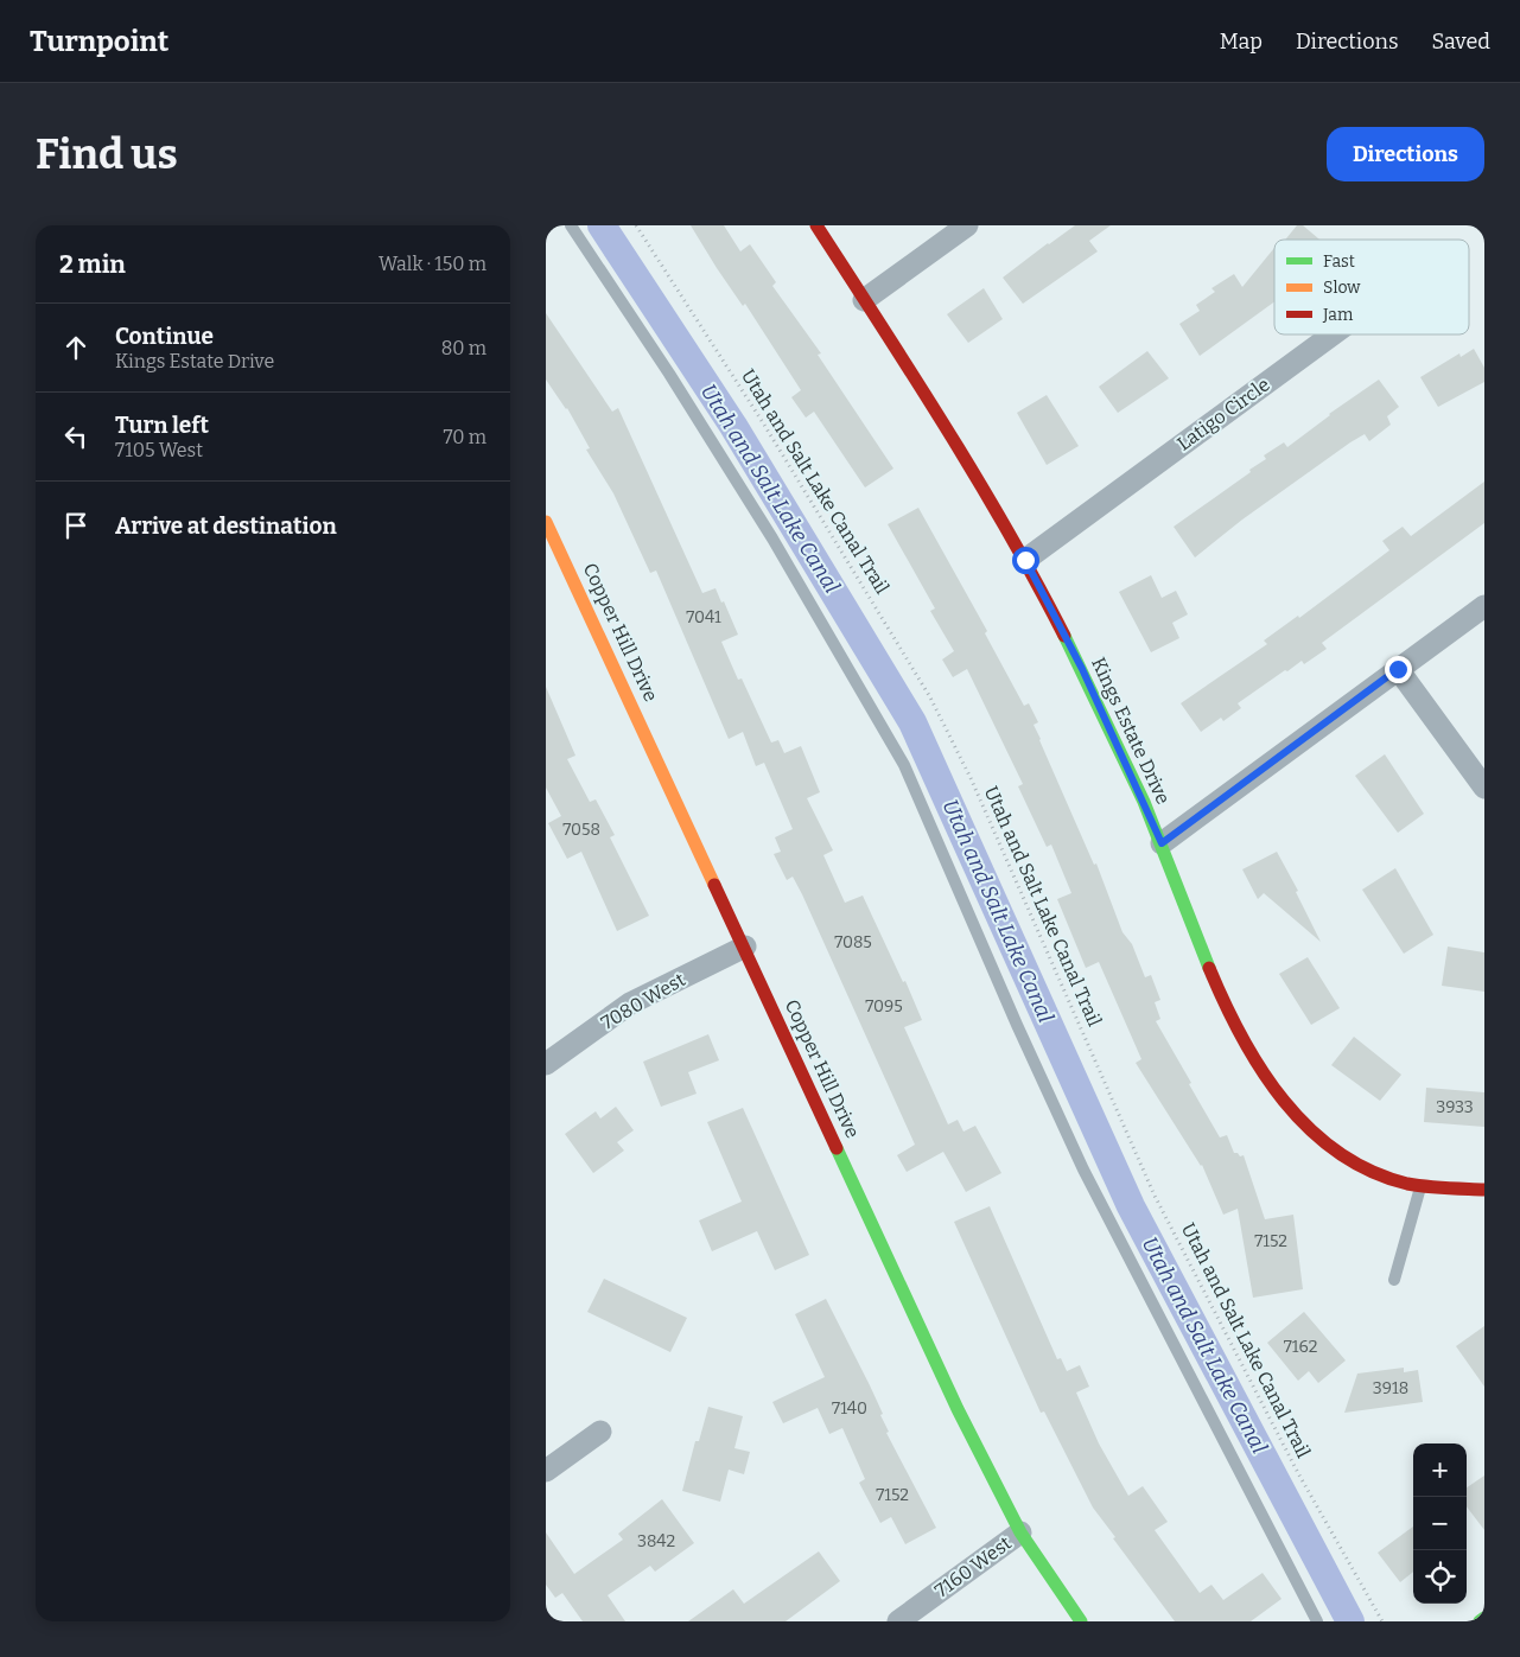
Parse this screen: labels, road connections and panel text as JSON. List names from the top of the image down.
{
  "streets": {
    "street": [
      "Latigo Circle",
      "Copper Hill Drive",
      "Kings Estate Drive",
      "7080 West",
      "7160 West"
    ],
    "path": ["Utah and Salt Lake Canal Trail"]
  },
  "crossings": [
    ["Latigo Circle", "Kings Estate Drive"],
    ["Copper Hill Drive", "7080 West"],
    ["Copper Hill Drive", "7160 West"]
  ],
  "water": ["Utah and Salt Lake Canal"],
  "house_numbers": [
    "7041",
    "7058",
    "7085",
    "7095",
    "3933",
    "7152",
    "7162",
    "3918",
    "7140",
    "7152",
    "3842"
  ],
  "legend": ["Fast", "Slow", "Jam"],
  "page": {
    "header": "Turnpoint",
    "nav": ["Map", "Directions", "Saved"],
    "buttons": "Directions",
    "title": "Find us",
    "heading": ["2 min", "Walk · 150 m"],
    "list": [
      ["Continue", "Kings Estate Drive", "80 m"],
      ["Turn left", "7105 West", "70 m"],
      "Arrive at destination"
    ],
    "map_buttons": ["+", "−"]
  }
}
